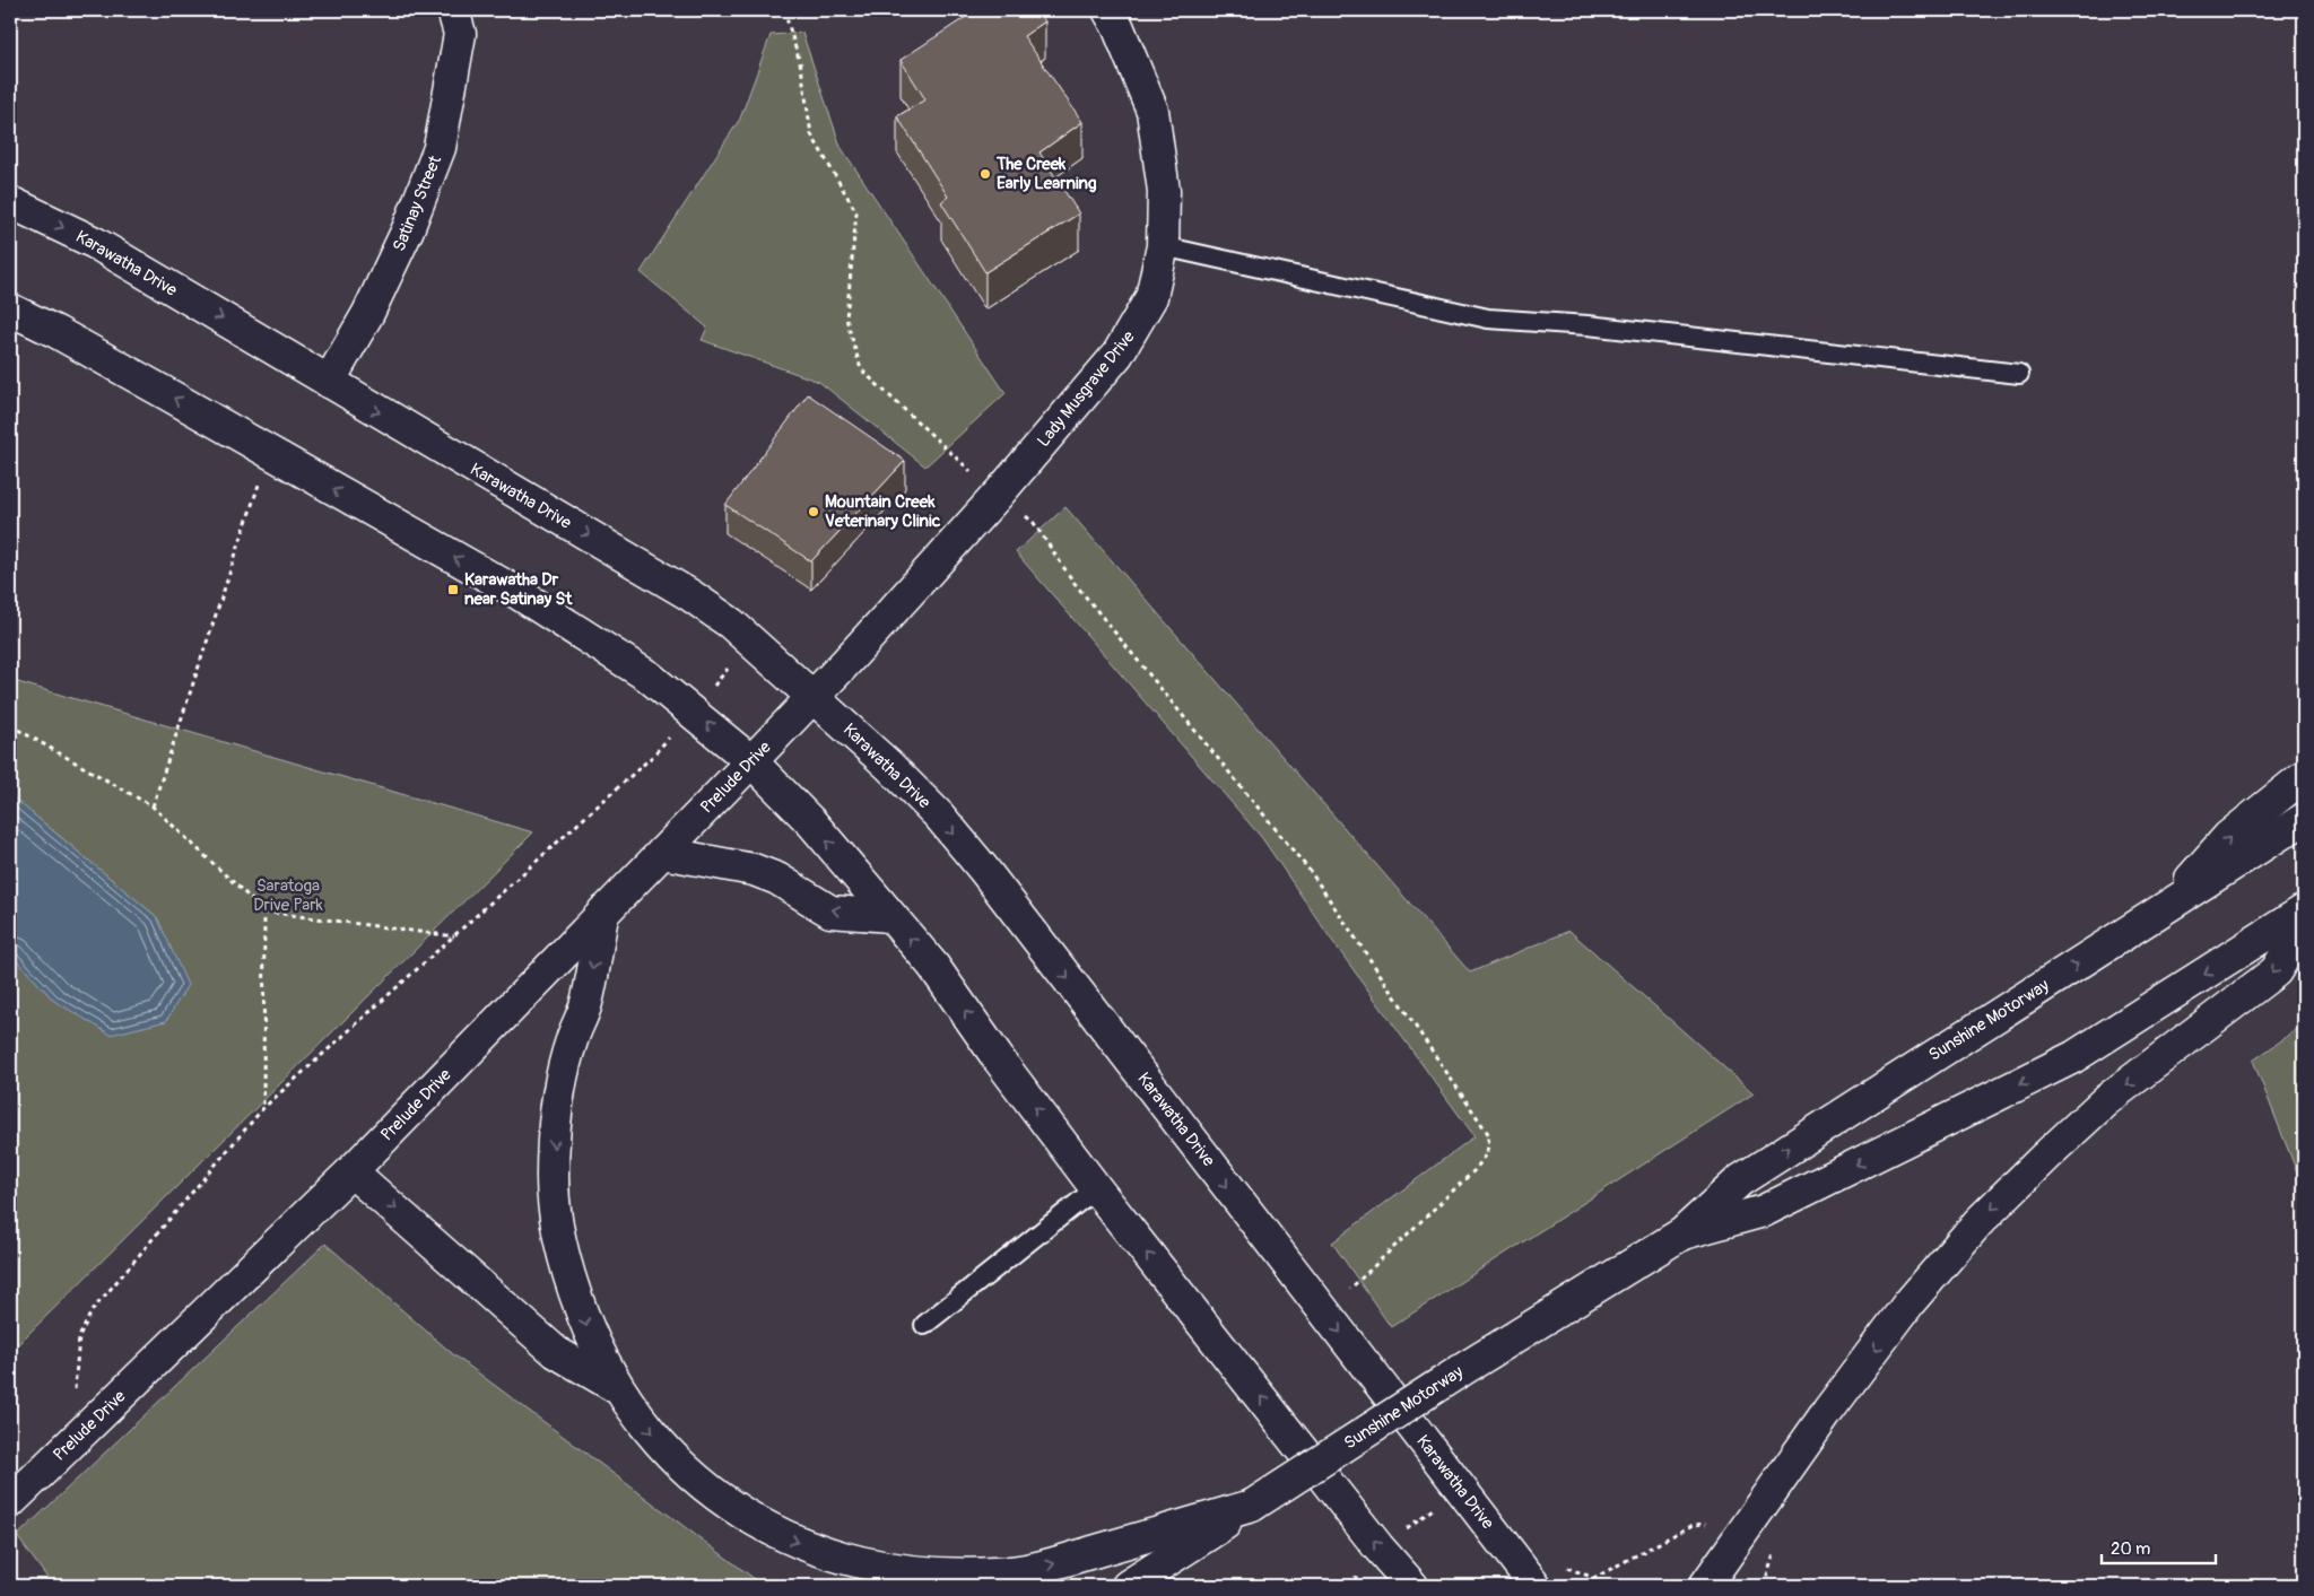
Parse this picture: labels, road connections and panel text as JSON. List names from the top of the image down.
{
  "streets": {
    "main road": [
      "Satinay Street",
      "Karawatha Drive",
      "Lady Musgrave Drive",
      "Prelude Drive",
      "Sunshine Motorway"
    ]
  },
  "crossings": [
    ["Satinay Street", "Karawatha Drive"],
    ["Karawatha Drive", "Lady Musgrave Drive"],
    ["Karawatha Drive", "Prelude Drive"],
    ["Lady Musgrave Drive", "Prelude Drive"]
  ],
  "parks": ["Saratoga Drive Park"],
  "places": {
    "other": ["The Creek Early Learning", "Mountain Creek Veterinary Clinic"],
    "transit": ["Karawatha Dr near Satinay St"]
  },
  "scale_bar": "20 m"
}
